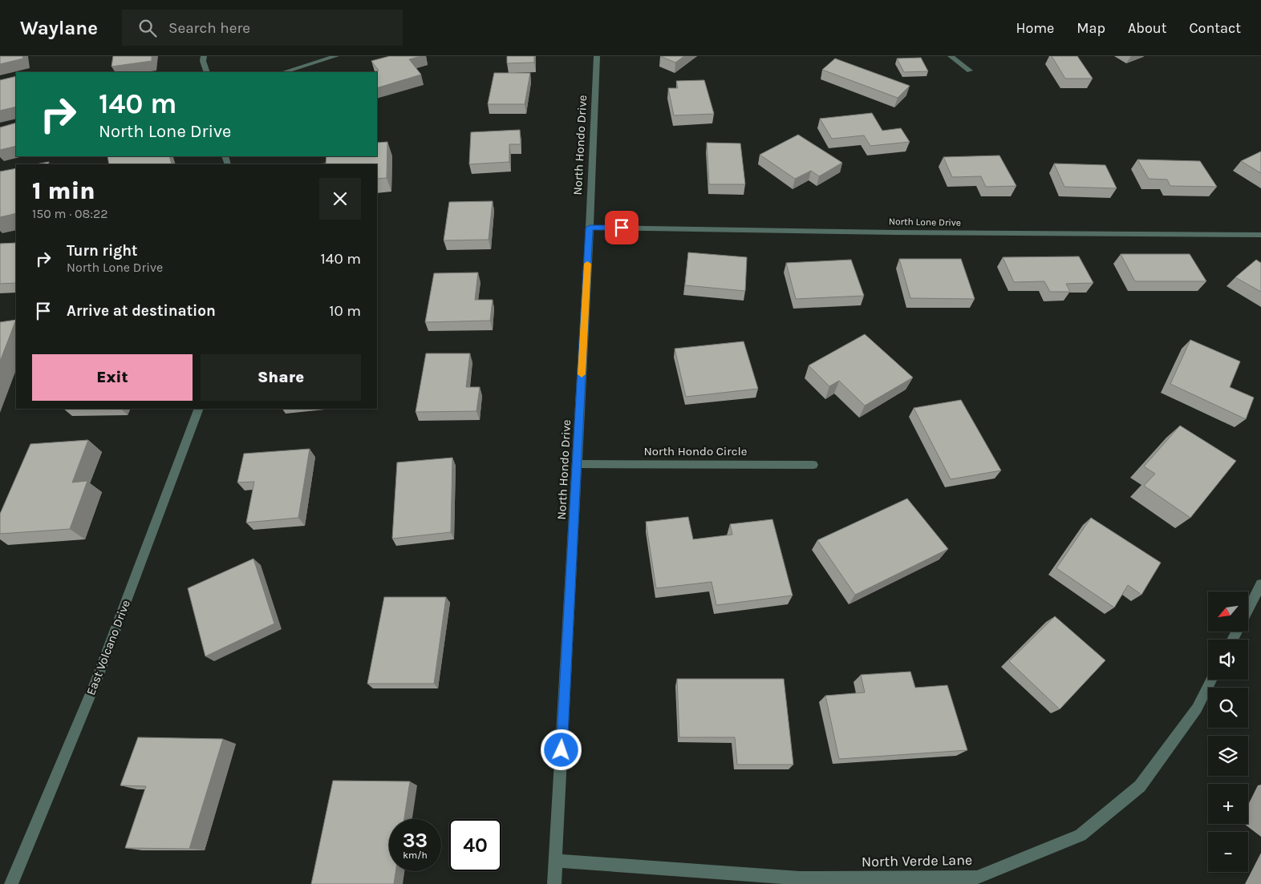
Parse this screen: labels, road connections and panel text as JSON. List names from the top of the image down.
{
  "streets": {
    "street": [
      "North Hondo Drive",
      "North Lone Drive",
      "North Hondo Circle",
      "East Volcano Drive",
      "North Verde Lane"
    ]
  },
  "crossings": [
    ["North Hondo Drive", "North Lone Drive"],
    ["North Hondo Drive", "North Hondo Circle"],
    ["North Hondo Drive", "North Verde Lane"]
  ],
  "north": "bottom left",
  "page": {
    "header": "Waylane",
    "search": "Search here",
    "nav": [
      "Home",
      "Map",
      "About",
      "Contact"
    ],
    "turn": ["140 m", "North Lone Drive"],
    "heading": ["1 min", "150 m · 08:22"],
    "list": [
      {
        "name": "Turn right",
        "note": "North Lone Drive",
        "value": "140 m"
      },
      {
        "name": "Arrive at destination",
        "value": "10 m"
      }
    ],
    "buttons": ["Exit", "Share"],
    "map_buttons": ["+", "−"],
    "speed": "33 km/h",
    "limit": "40"
  }
}
